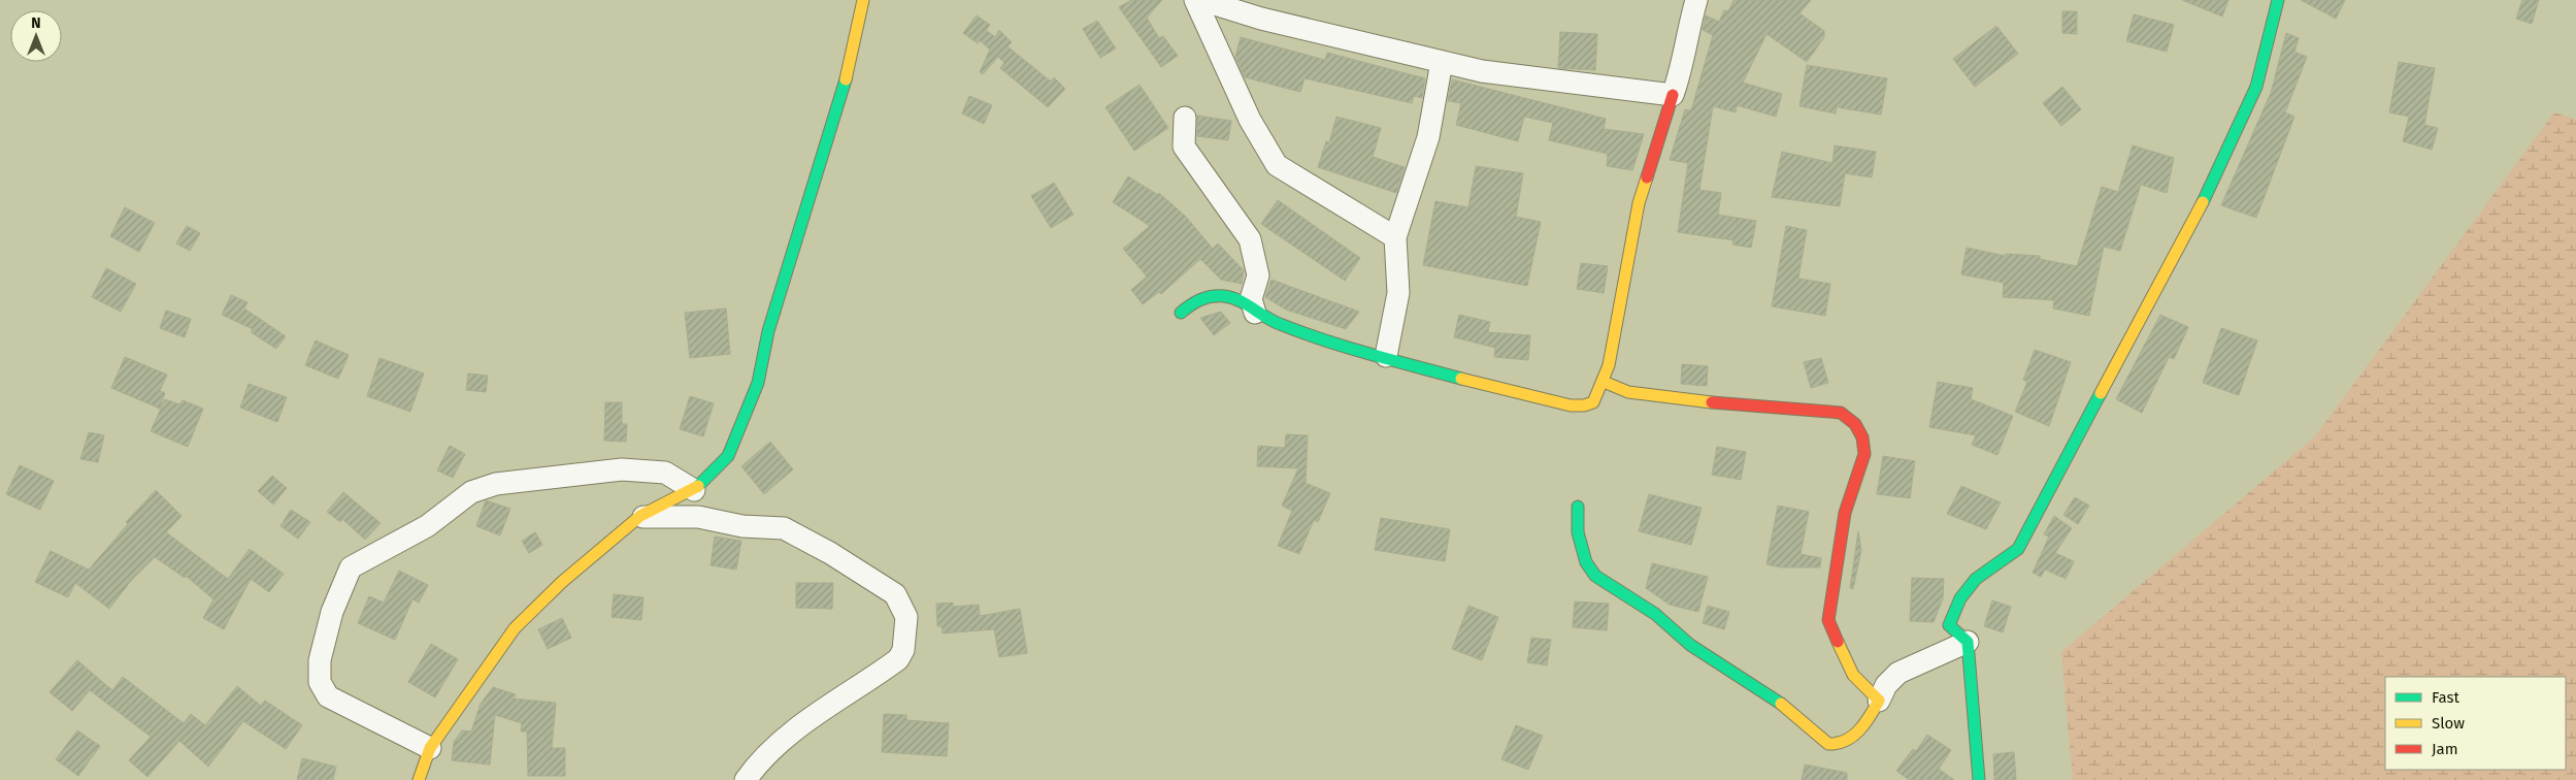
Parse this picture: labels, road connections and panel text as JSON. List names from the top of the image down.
{
  "legend": ["Fast", "Slow", "Jam"],
  "north": "top"
}
